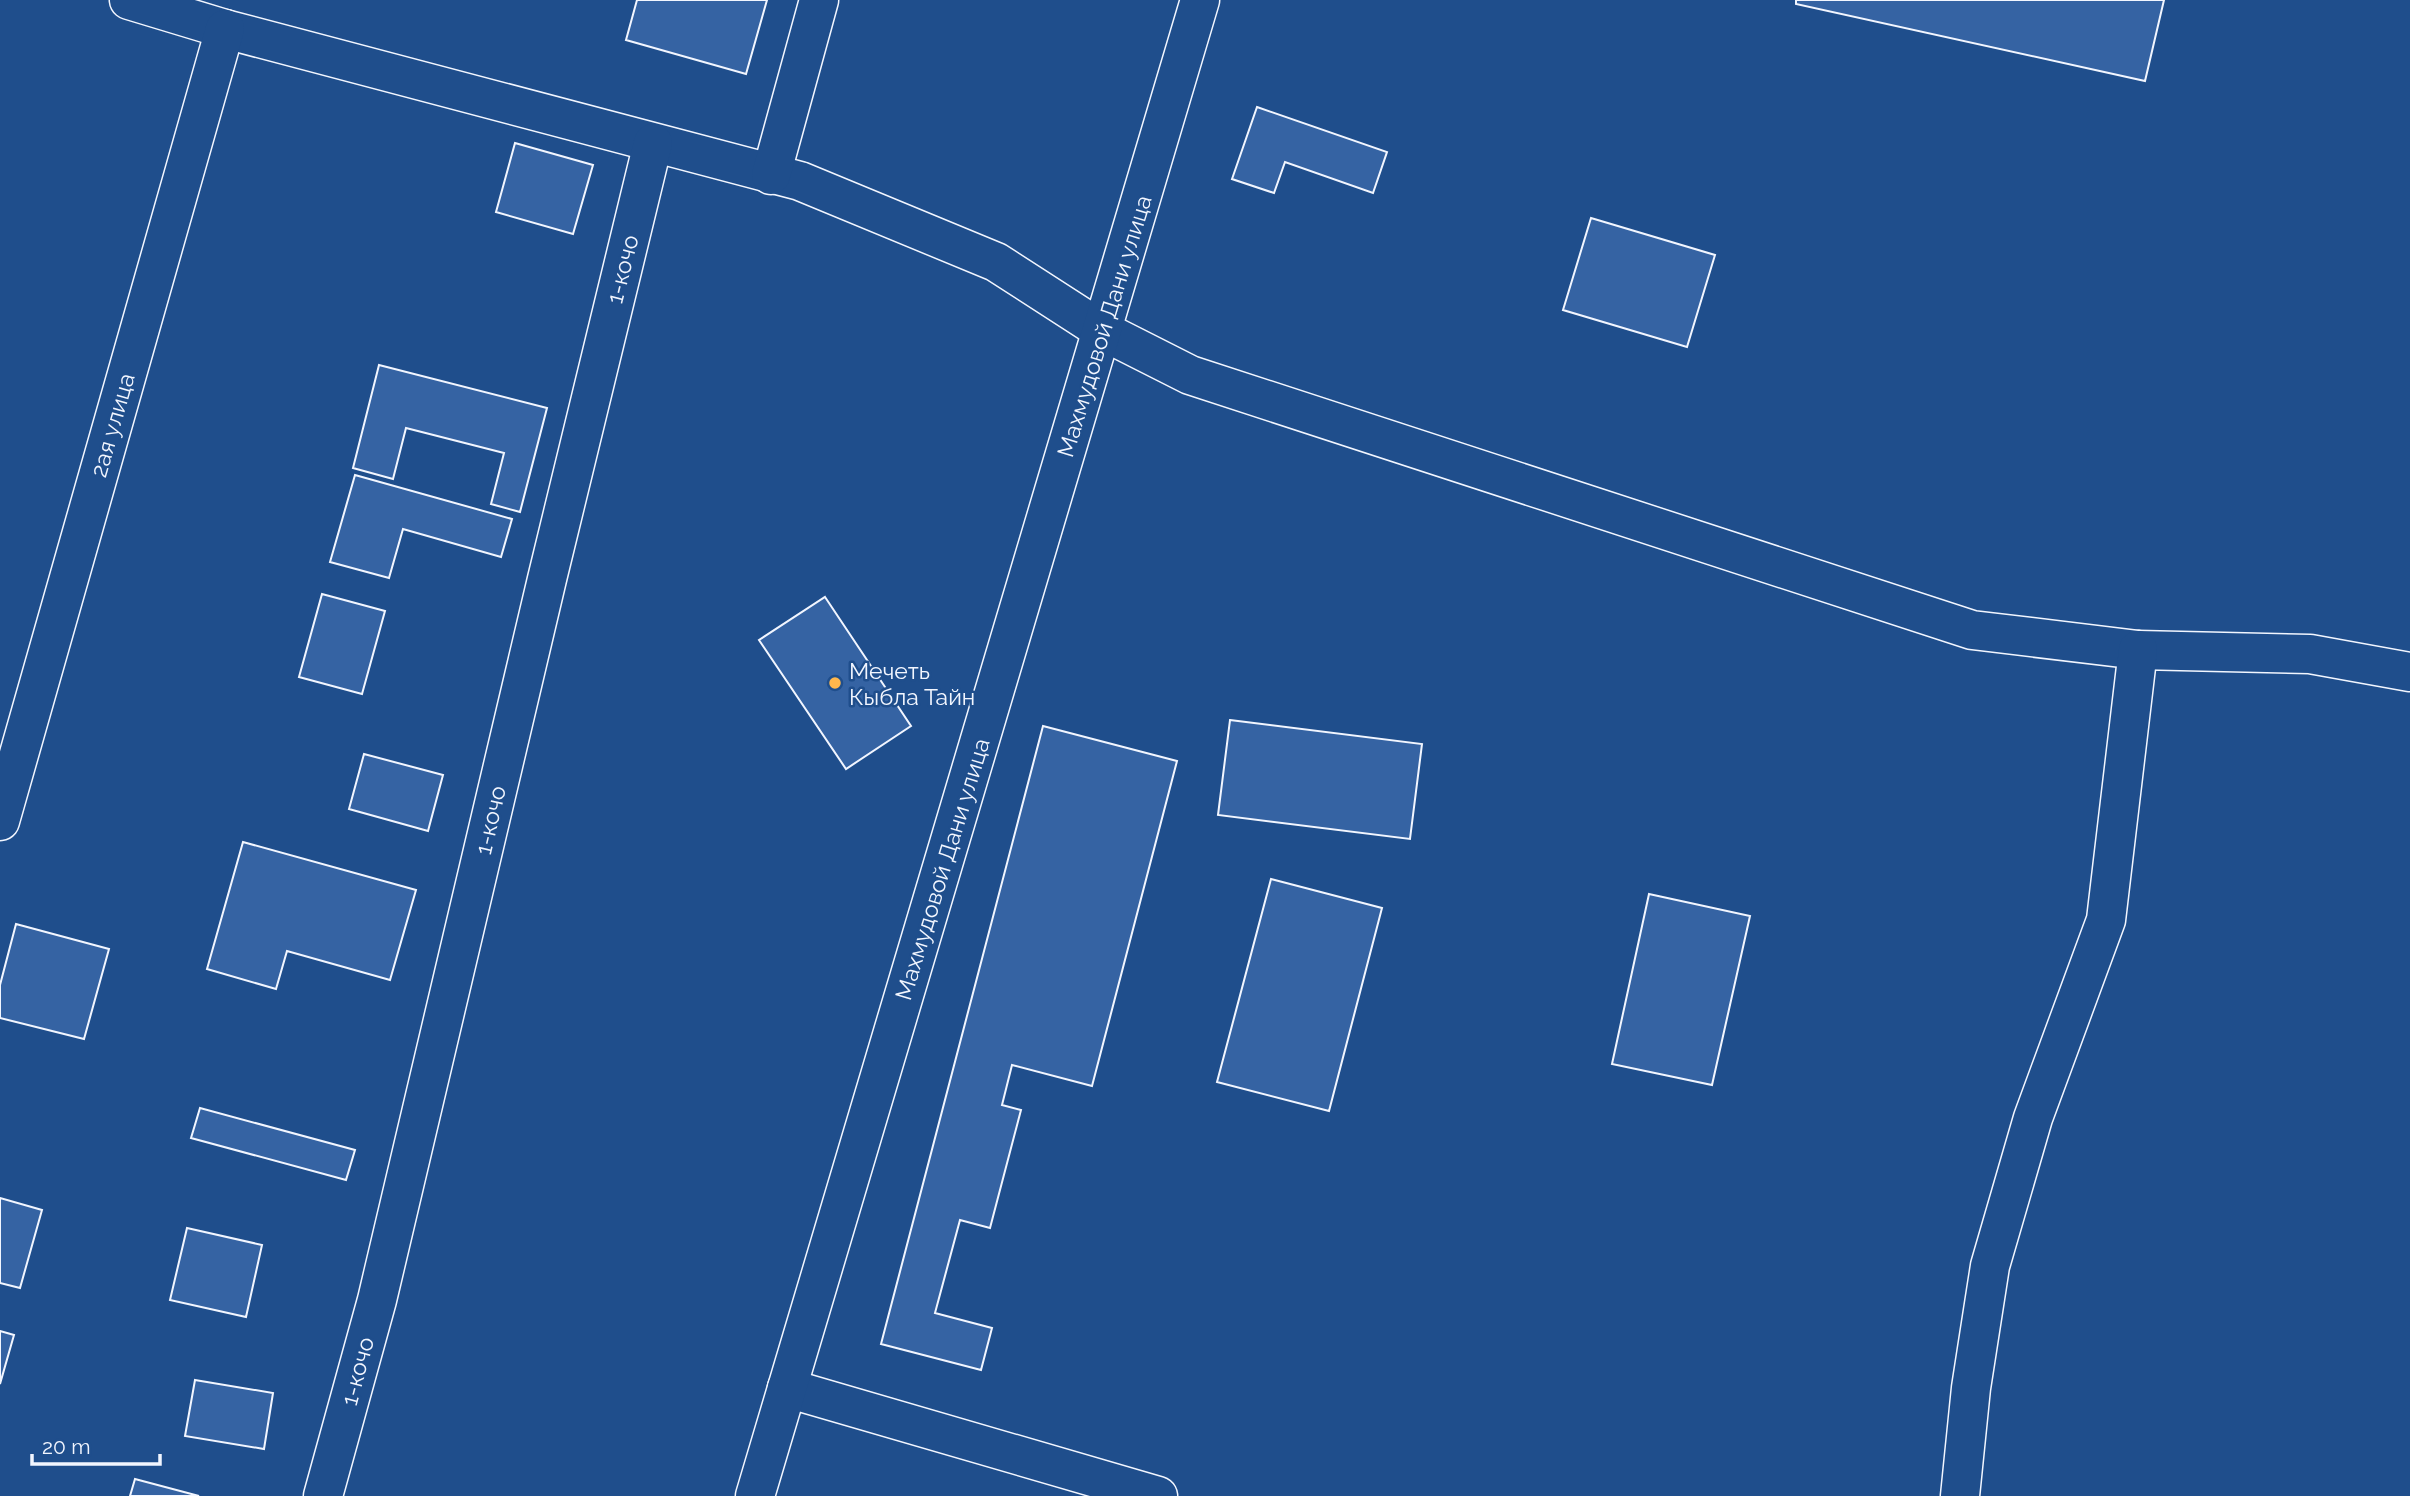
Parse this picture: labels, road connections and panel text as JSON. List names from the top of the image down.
{
  "streets": {
    "street": ["1-кочо", "Махмудовой Дани улица", "2ая улица"]
  },
  "places": ["Мечеть Кыбла Тайн"],
  "scale_bar": "20 m"
}
